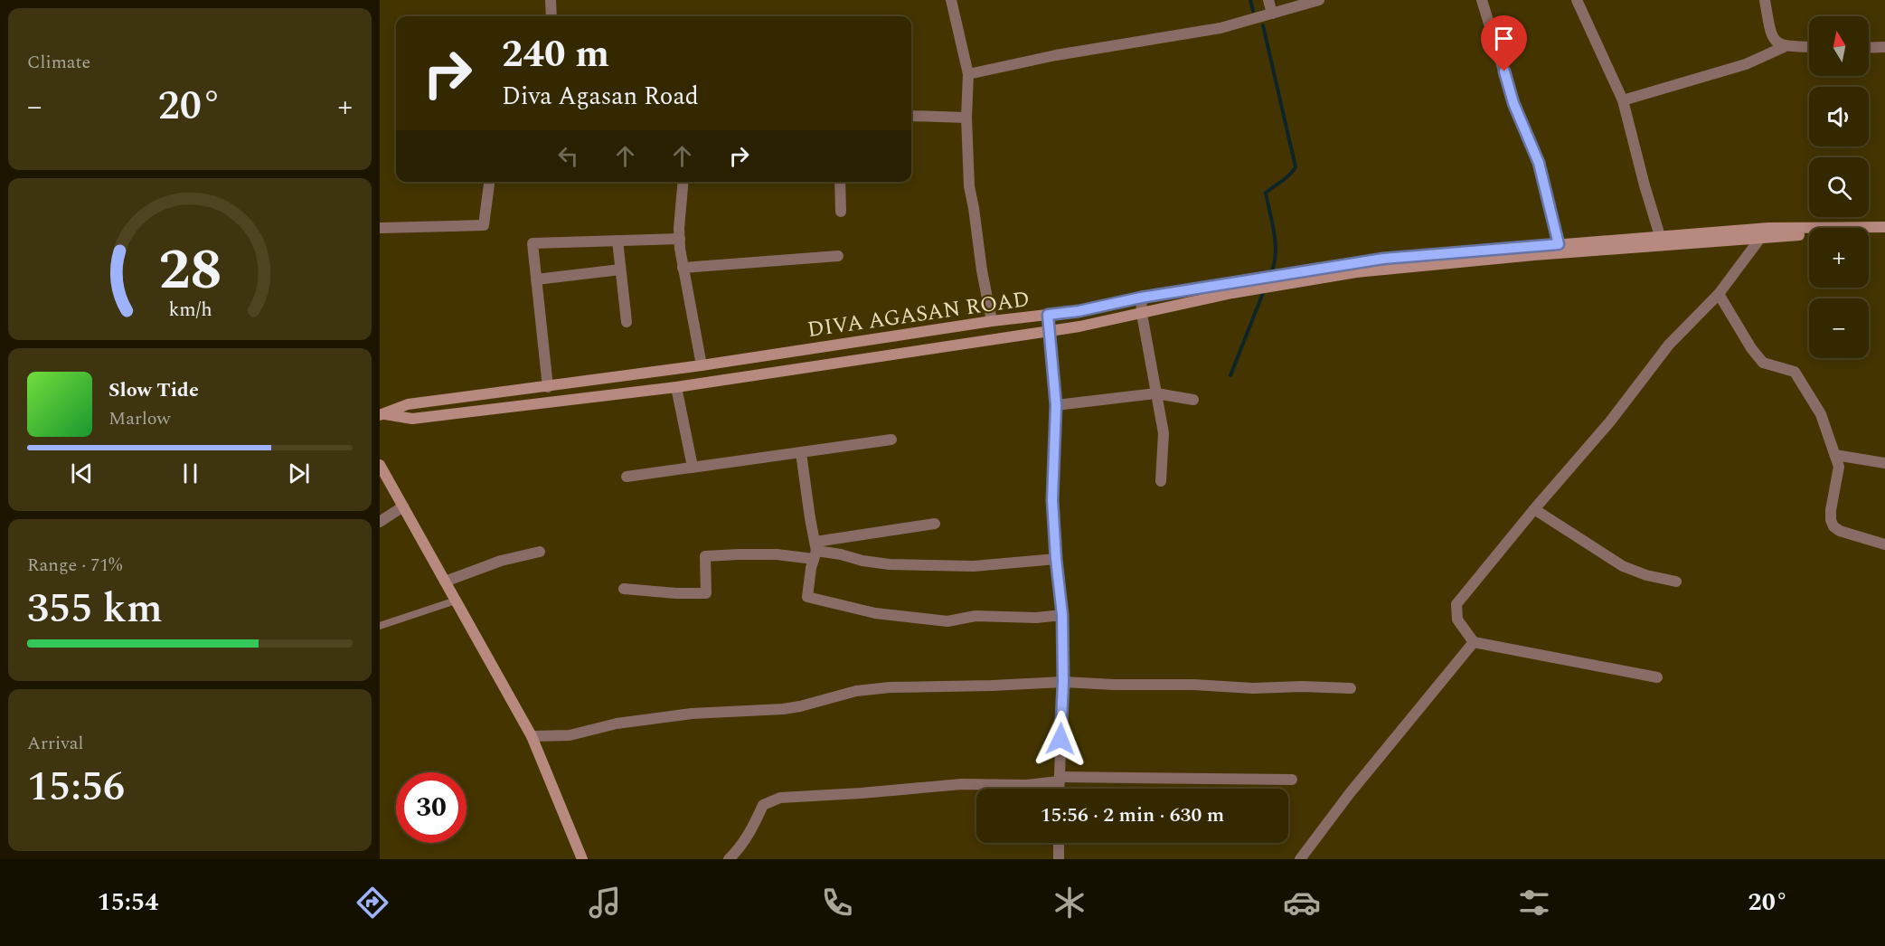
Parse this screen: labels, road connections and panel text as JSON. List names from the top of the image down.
{
  "streets": {
    "street": ["DIVA AGASAN ROAD"]
  },
  "north": "top",
  "page": {
    "tile": [
      "Climate",
      ["Range · 71%", "355 km"],
      ["Arrival", "15:56"]
    ],
    "map_buttons": ["+", "−"],
    "turn": ["240 m", "Diva Agasan Road"],
    "heat": ["−", "20°", "+"],
    "song": ["Slow Tide", "Marlow"],
    "limit": "30",
    "trip": "15:56 · 2 min · 630 m",
    "tabs": ["15:54", "20°"],
    "gauge": ["28", "km/h"]
  }
}
